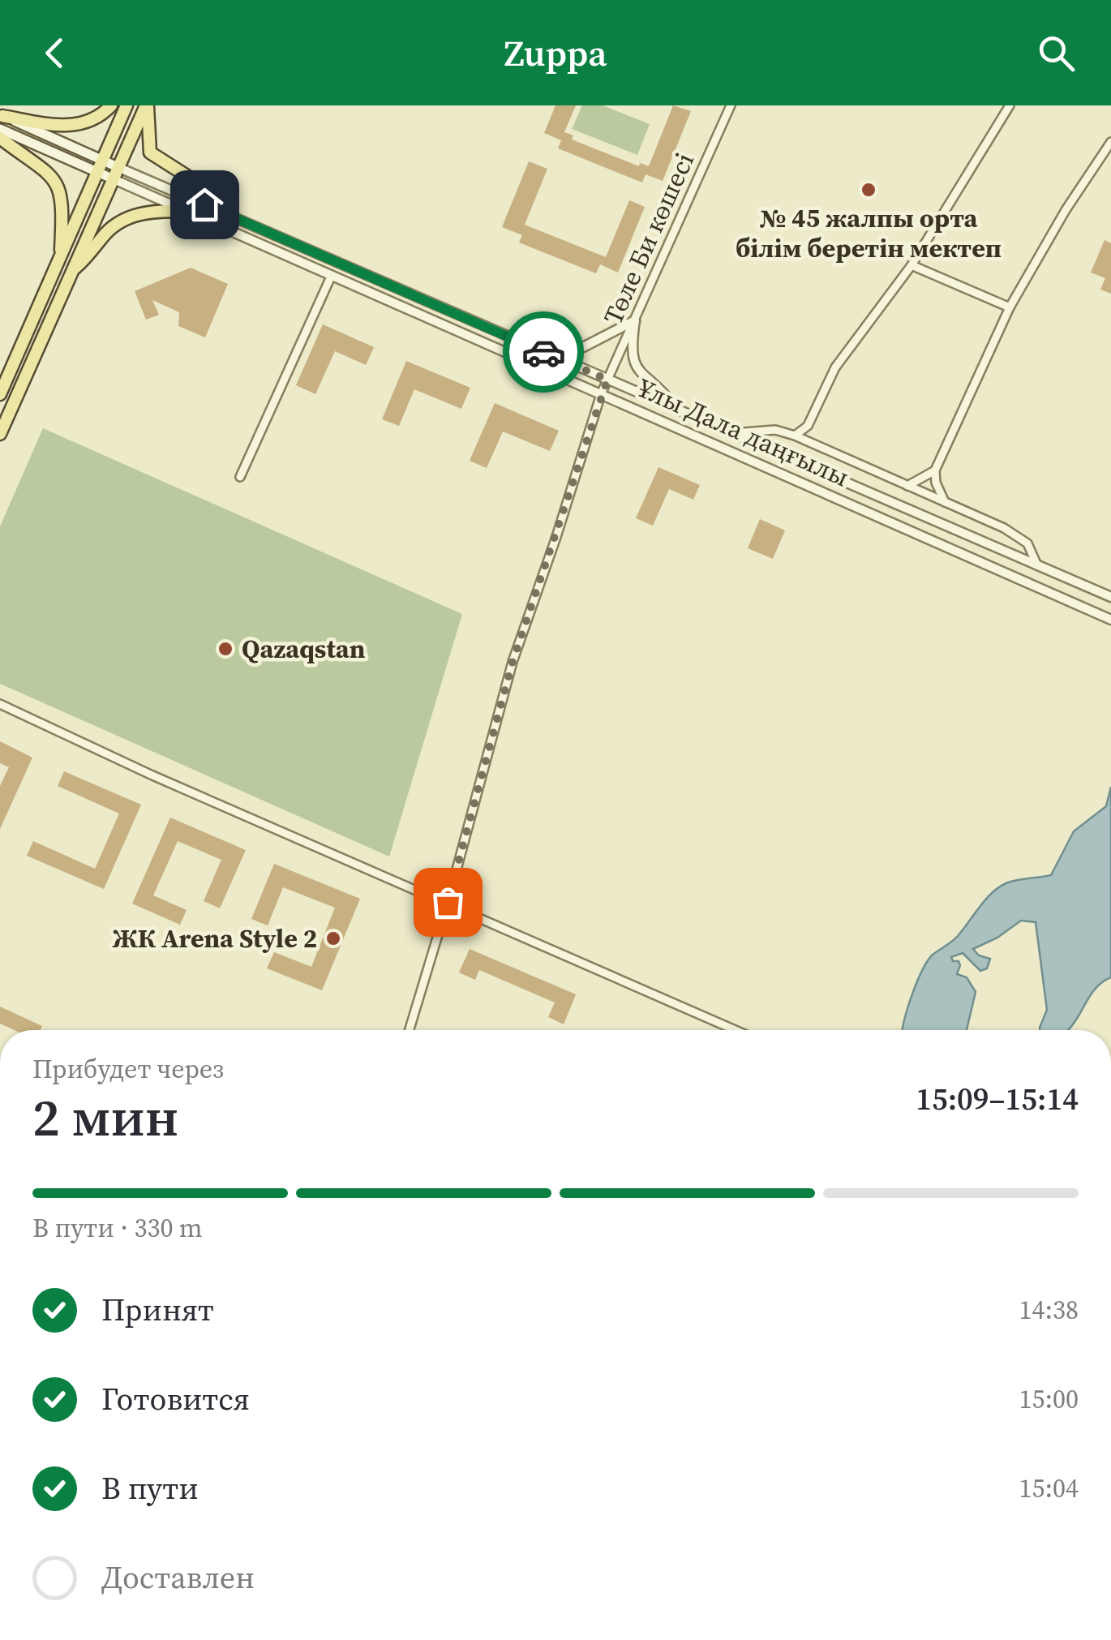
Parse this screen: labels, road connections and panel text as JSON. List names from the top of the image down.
{
  "streets": {
    "main road": ["Ұлы Дала даңғылы"],
    "street": ["Төле Би көшесі"]
  },
  "crossings": [
    ["Төле Би көшесі", "Ұлы Дала даңғылы"]
  ],
  "places": ["№ 45 жалпы орта білім беретін мектеп", "Qazaqstan", "ЖК Arena Style 2"],
  "page": {
    "header": "Zuppa",
    "heading": ["2 мин", "Прибудет через", "15:09–15:14"],
    "bar": "В пути · 330 m",
    "list": [
      ["Принят", "14:38"],
      ["Готовится", "15:00"],
      ["В пути", "15:04"],
      "Доставлен"
    ]
  }
}
